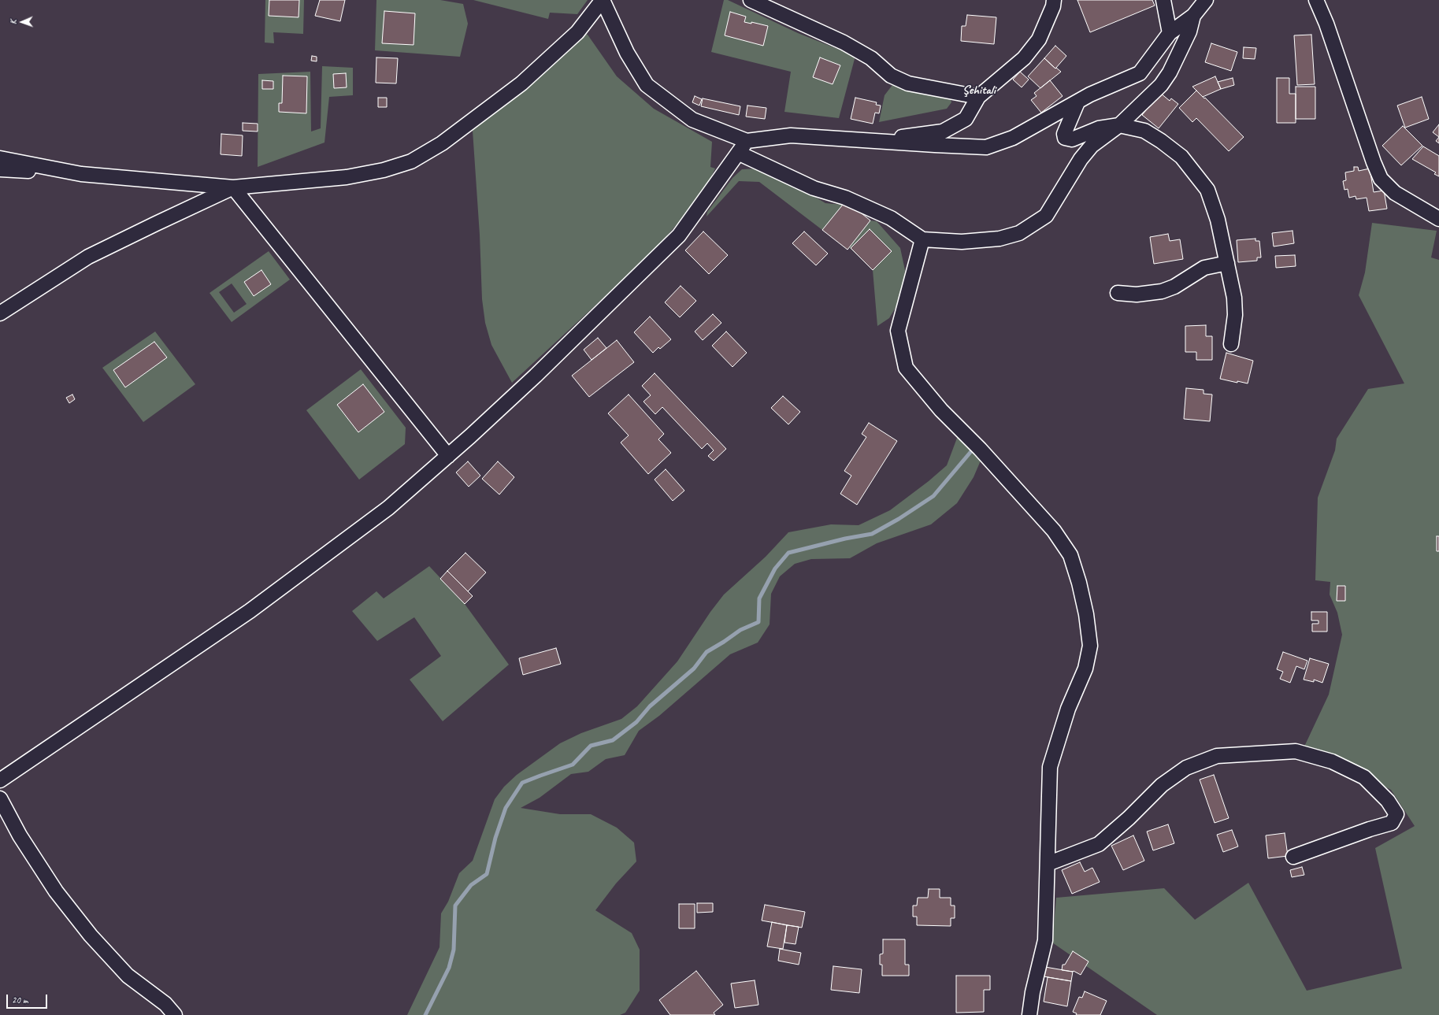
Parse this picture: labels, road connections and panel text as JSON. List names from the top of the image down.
{
  "districts": ["Şehitali"],
  "scale_bar": "20 m",
  "north": "left"
}
